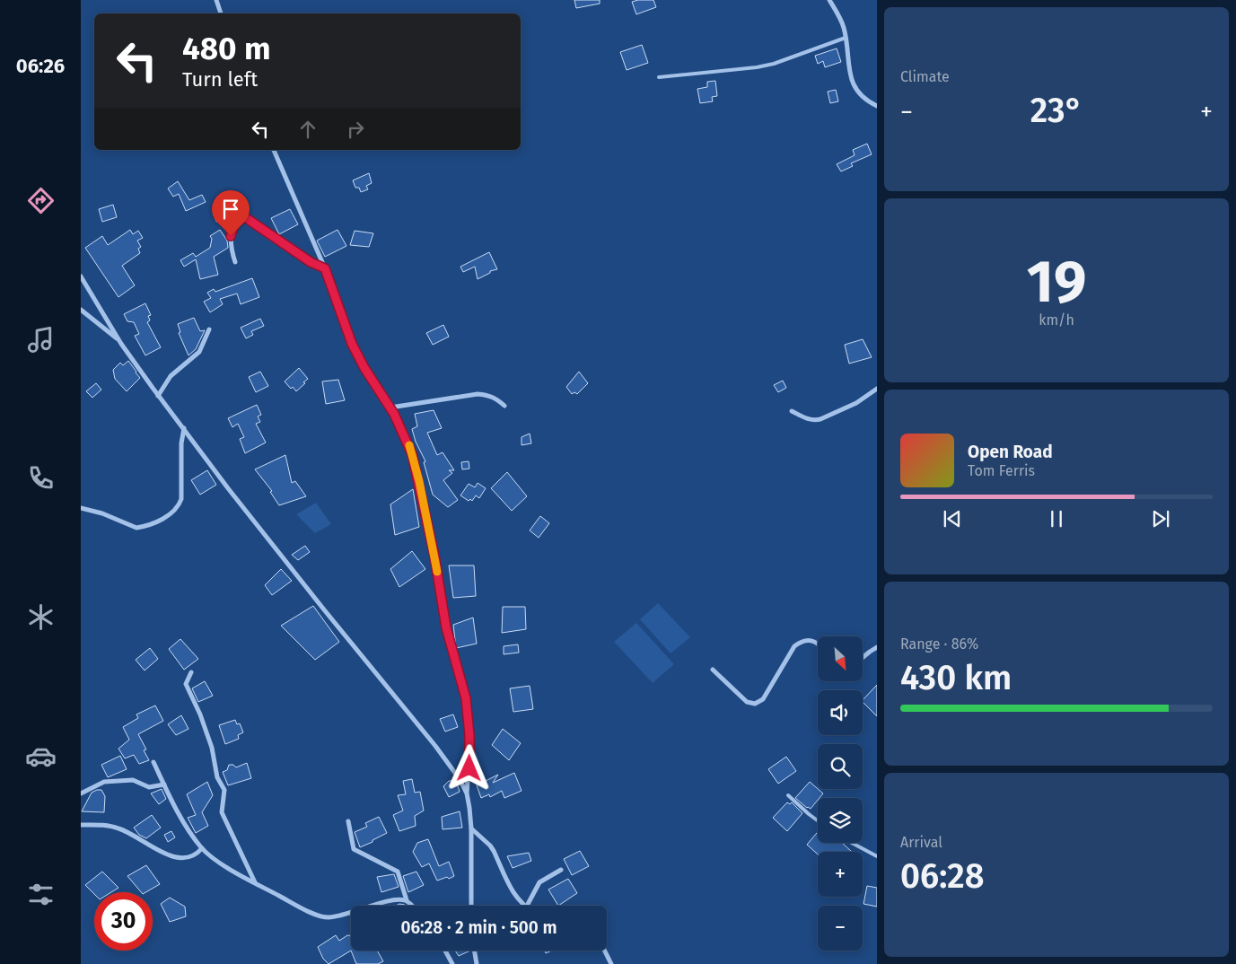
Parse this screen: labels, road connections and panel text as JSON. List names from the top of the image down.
{
  "north": "bottom right",
  "page": {
    "tabs": "06:26",
    "tile": [
      "Climate",
      ["19", "km/h"],
      ["Range · 86%", "430 km"],
      ["Arrival", "06:28"]
    ],
    "turn": ["480 m", "Turn left"],
    "heat": ["−", "23°", "+"],
    "song": ["Open Road", "Tom Ferris"],
    "map_buttons": ["+", "−"],
    "limit": "30",
    "trip": "06:28 · 2 min · 500 m"
  }
}
